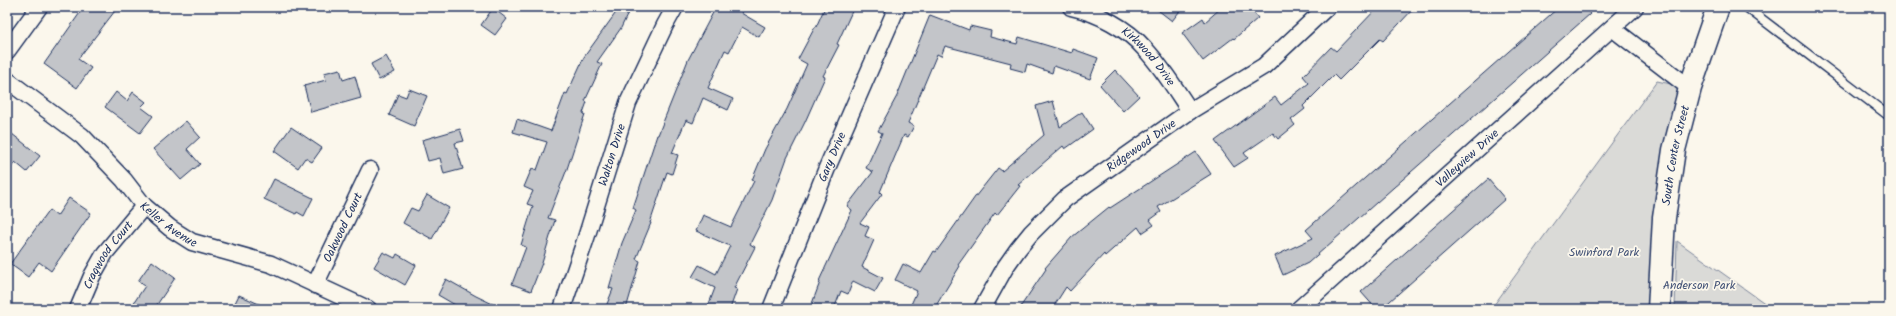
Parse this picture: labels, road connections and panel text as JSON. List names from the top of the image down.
{
  "streets": {
    "main road": ["South Center Street"],
    "street": [
      "Kirkwood Drive",
      "Ridgewood Drive",
      "Walton Drive",
      "Gary Drive",
      "Valleyview Drive",
      "Keller Avenue",
      "Oakwood Court",
      "Cragwood Court"
    ]
  },
  "crossings": [
    ["Kirkwood Drive", "Ridgewood Drive"],
    ["Keller Avenue", "Oakwood Court"],
    ["Keller Avenue", "Cragwood Court"]
  ],
  "parks": ["Swinford Park", "Anderson Park"]
}
